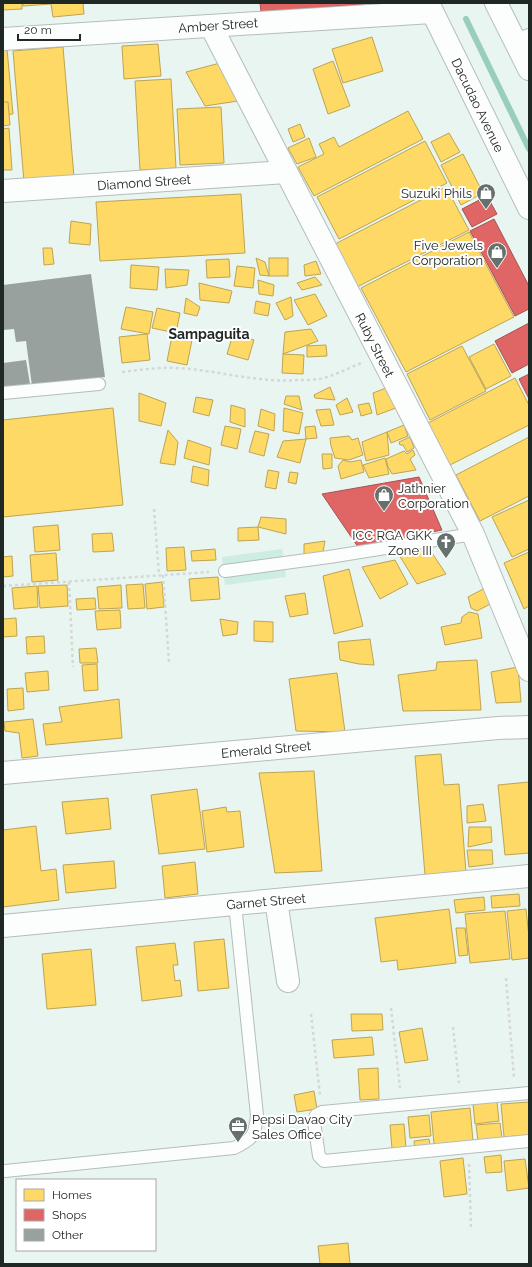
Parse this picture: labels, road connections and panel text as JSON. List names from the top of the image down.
{
  "streets": {
    "street": [
      "Amber Street",
      "Dacudao Avenue",
      "Diamond Street",
      "Ruby Street",
      "Emerald Street",
      "Garnet Street"
    ]
  },
  "crossings": [
    ["Amber Street", "Dacudao Avenue"],
    ["Amber Street", "Ruby Street"],
    ["Diamond Street", "Ruby Street"]
  ],
  "districts": ["Sampaguita"],
  "places": {
    "shop": ["Suzuki Phils", "Five Jewels Corporation", "Jathnier Corporation"],
    "church": ["ICC RGA GKK Zone III"],
    "office": ["Pepsi Davao City Sales Office"]
  },
  "legend": ["Homes", "Shops", "Other"],
  "scale_bar": "20 m"
}
